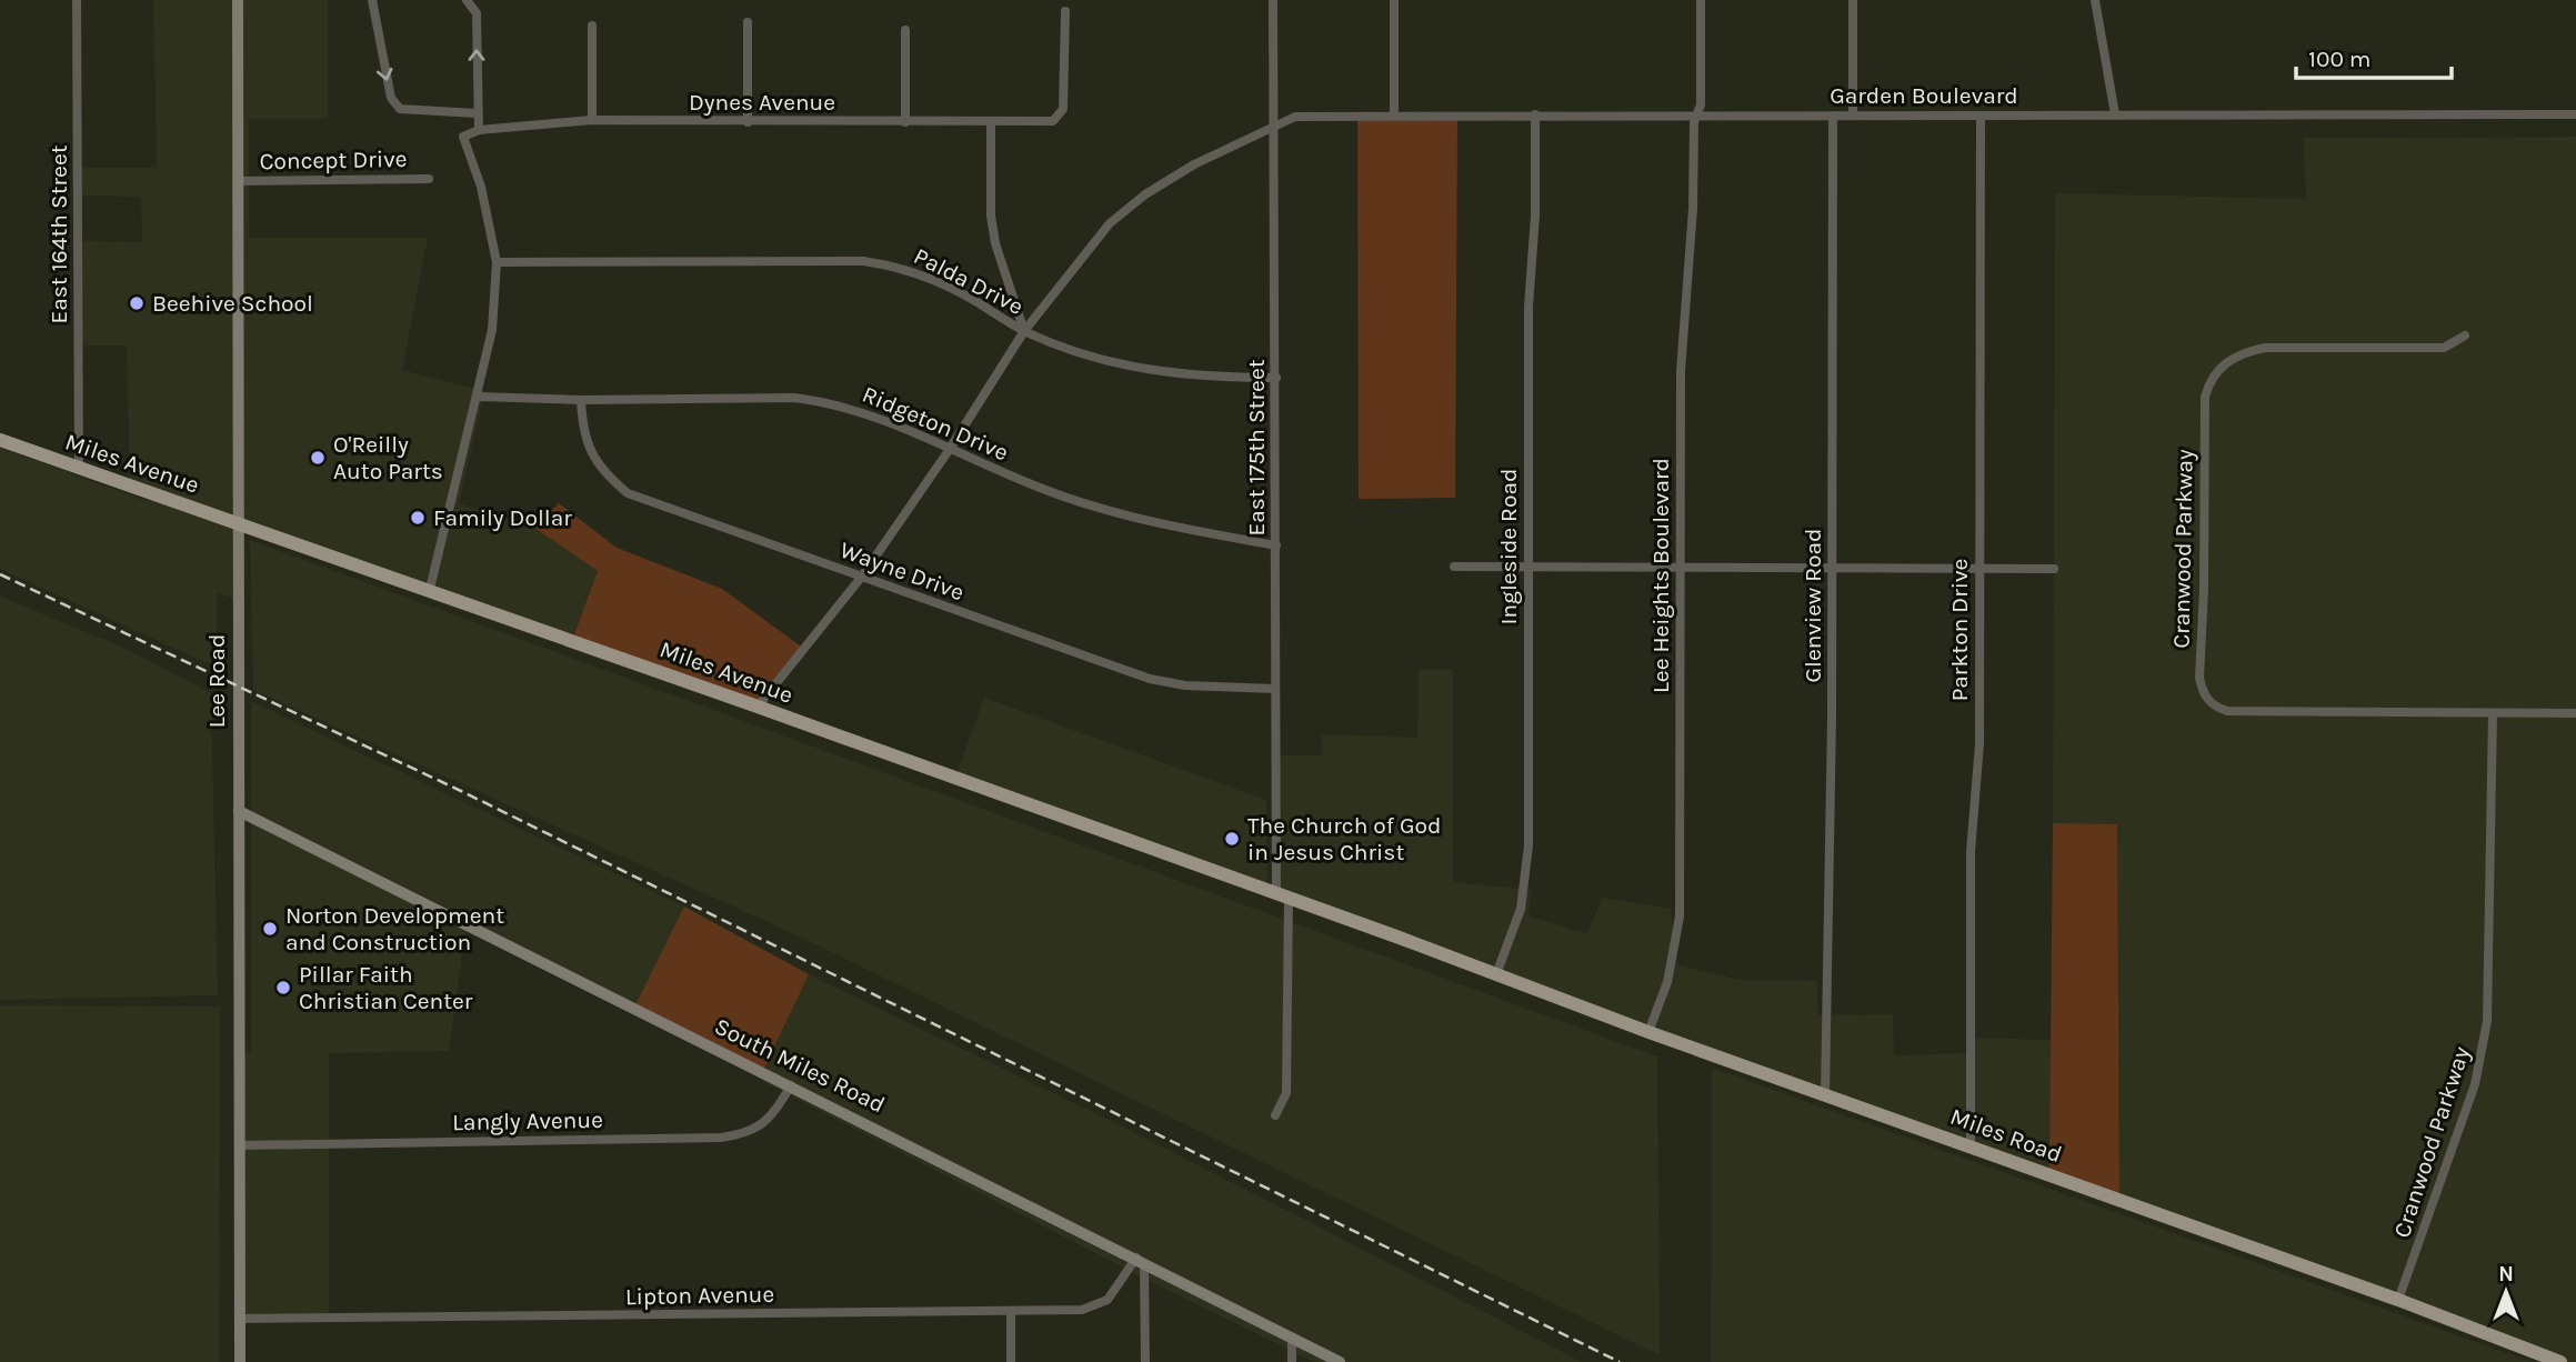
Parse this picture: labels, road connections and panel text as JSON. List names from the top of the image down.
{
  "streets": {
    "main road": [
      "Miles Avenue",
      "Lee Road",
      "South Miles Road",
      "Miles Road"
    ],
    "street": [
      "Garden Boulevard",
      "Dynes Avenue",
      "Concept Drive",
      "East 164th Street",
      "Palda Drive",
      "Ridgeton Drive",
      "East 175th Street",
      "Ingleside Road",
      "Cranwood Parkway",
      "Wayne Drive",
      "Lee Heights Boulevard",
      "Glenview Road",
      "Parkton Drive",
      "Langly Avenue",
      "Lipton Avenue"
    ]
  },
  "crossings": [
    ["Garden Boulevard", "Palda Drive"],
    ["Garden Boulevard", "Ridgeton Drive"],
    ["Garden Boulevard", "East 175th Street"],
    ["Garden Boulevard", "Miles Avenue"],
    ["Garden Boulevard", "Ingleside Road"],
    ["Garden Boulevard", "Wayne Drive"],
    ["Garden Boulevard", "Lee Heights Boulevard"],
    ["Garden Boulevard", "Glenview Road"],
    ["Garden Boulevard", "Parkton Drive"],
    ["Dynes Avenue", "Palda Drive"],
    ["Concept Drive", "Lee Road"],
    ["East 164th Street", "Miles Avenue"],
    ["Palda Drive", "East 175th Street"],
    ["Ridgeton Drive", "East 175th Street"],
    ["Ridgeton Drive", "Wayne Drive"],
    ["East 175th Street", "Miles Avenue"],
    ["East 175th Street", "Wayne Drive"],
    ["Miles Avenue", "Lee Road"],
    ["Miles Avenue", "Miles Road"],
    ["Ingleside Road", "Miles Road"],
    ["Cranwood Parkway", "Miles Road"],
    ["Lee Heights Boulevard", "Miles Road"],
    ["Glenview Road", "Miles Road"],
    ["Parkton Drive", "Miles Road"],
    ["Lee Road", "South Miles Road"],
    ["Lee Road", "Langly Avenue"],
    ["Lee Road", "Lipton Avenue"],
    ["South Miles Road", "Langly Avenue"],
    ["South Miles Road", "Lipton Avenue"]
  ],
  "places": [
    "Beehive School",
    "O'Reilly Auto Parts",
    "Family Dollar",
    "The Church of God in Jesus Christ",
    "Norton Development and Construction",
    "Pillar Faith Christian Center"
  ],
  "scale_bar": "100 m",
  "north": "top"
}
